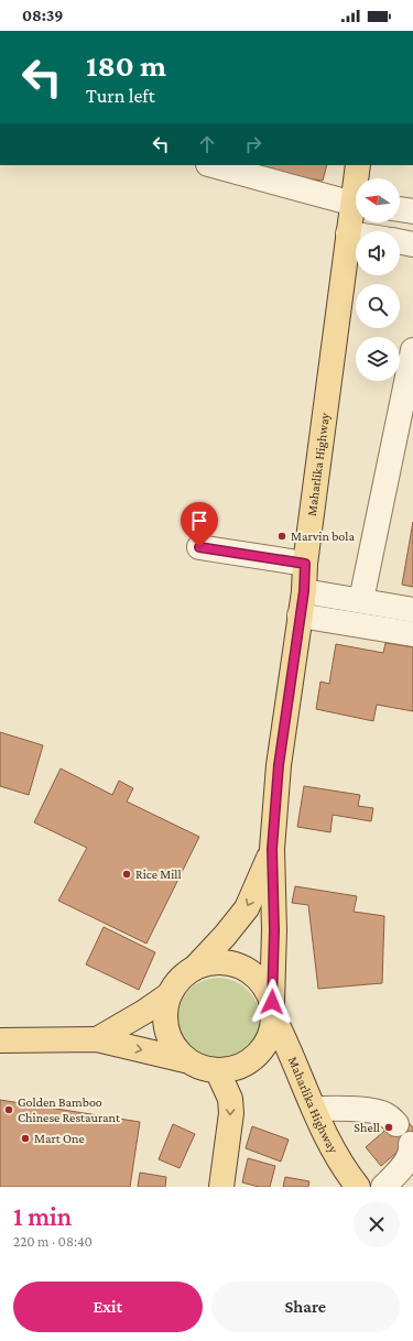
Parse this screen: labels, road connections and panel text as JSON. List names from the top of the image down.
{
  "streets": {
    "main road": ["Maharlika Highway"]
  },
  "places": [
    "Marvin bola",
    "Rice Mill",
    "Golden Bamboo Chinese Restaurant",
    "Shell",
    "Mart One"
  ],
  "north": "left",
  "page": {
    "status": "08:39",
    "turn": ["180 m", "Turn left"],
    "heading": ["1 min", "220 m · 08:40"],
    "buttons": ["Exit", "Share"]
  }
}
